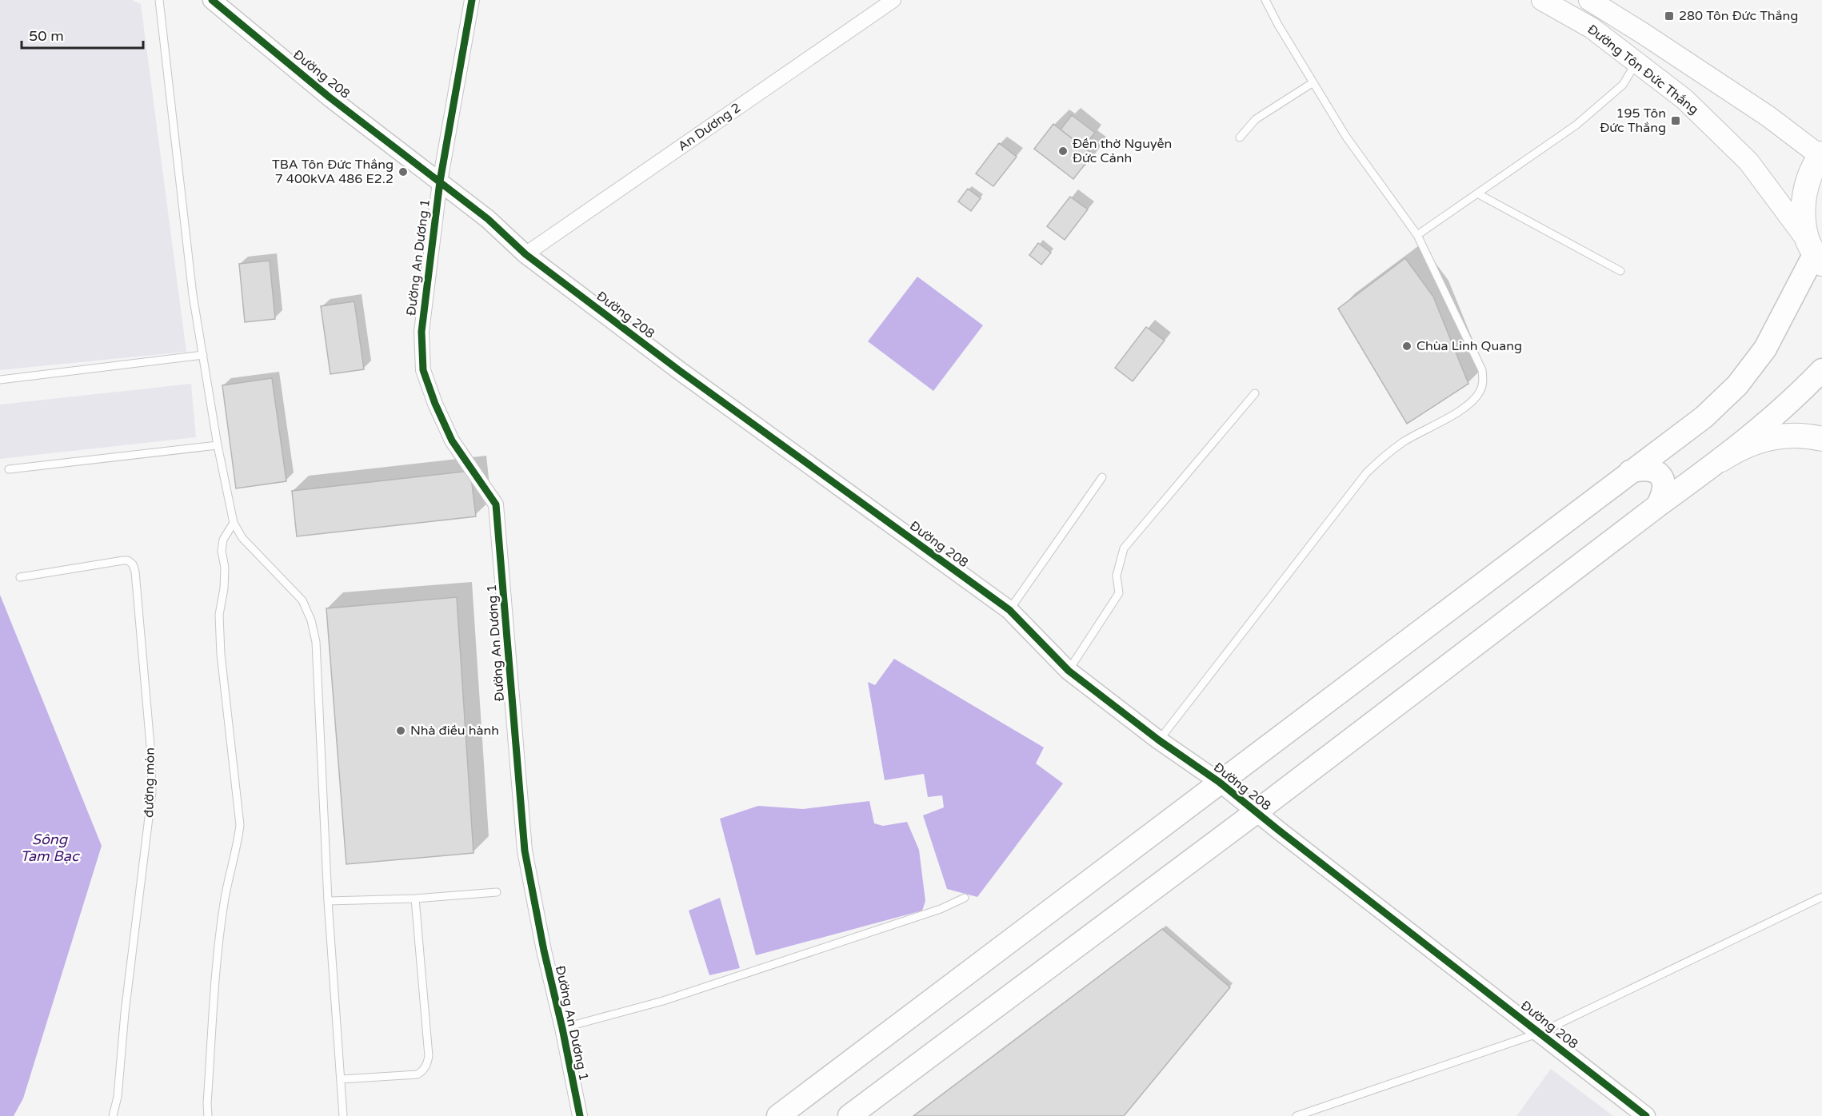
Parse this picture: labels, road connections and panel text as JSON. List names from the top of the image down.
{
  "streets": {
    "main road": ["Đường Tôn Đức Thắng"],
    "street": ["Đường 208", "An Dương 2", "Đường An Dương 1"],
    "lane": ["đường mòn"]
  },
  "crossings": [
    ["Đường 208", "An Dương 2"],
    ["Đường 208", "Đường An Dương 1"]
  ],
  "water": ["Sông Tam Bạc"],
  "places": {
    "transit": ["280 Tôn Đức Thắng", "195 Tôn Đức Thắng"],
    "other": [
      "Đền thờ Nguyễn Đức Cảnh",
      "TBA Tôn Đức Thắng 7 400kVA 486 E2.2",
      "Chùa Linh Quang",
      "Nhà điều hành"
    ]
  },
  "scale_bar": "50 m"
}
